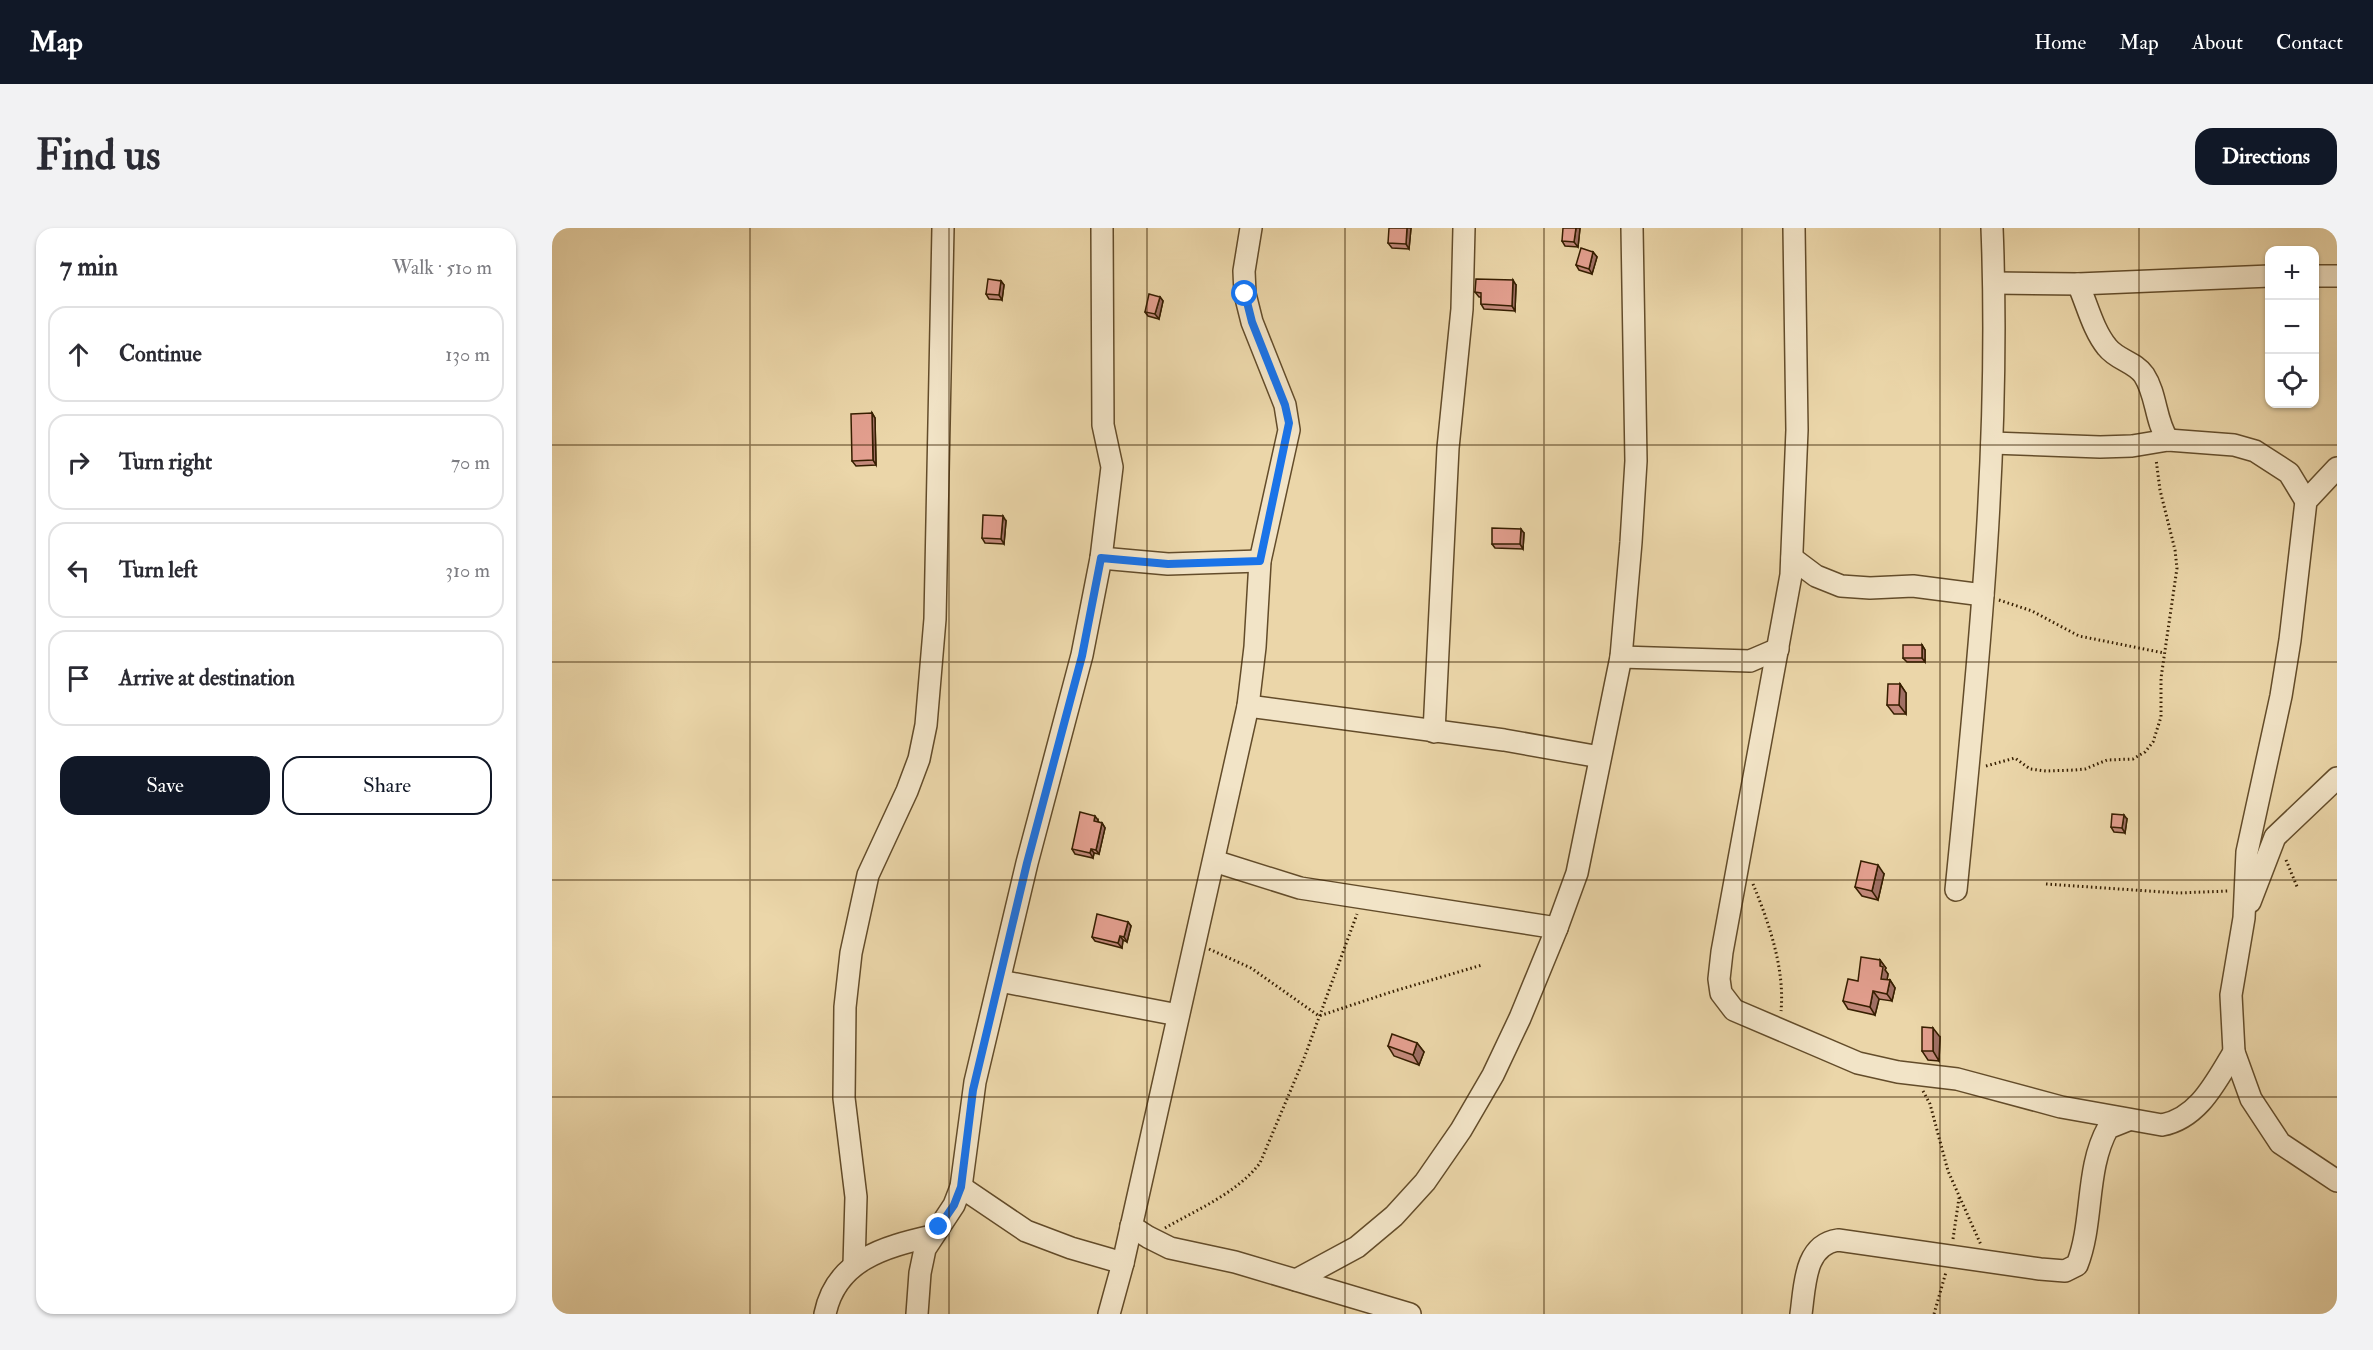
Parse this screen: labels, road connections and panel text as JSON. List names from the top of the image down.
{
  "page": {
    "header": "Map",
    "nav": [
      "Home",
      "Map",
      "About",
      "Contact"
    ],
    "buttons": [
      "Directions",
      ["Save", "Share"]
    ],
    "title": "Find us",
    "heading": ["7 min", "Walk · 510 m"],
    "map_buttons": ["+", "−"],
    "list": [
      ["Continue", "130 m"],
      ["Turn right", "70 m"],
      ["Turn left", "310 m"],
      "Arrive at destination"
    ]
  }
}
